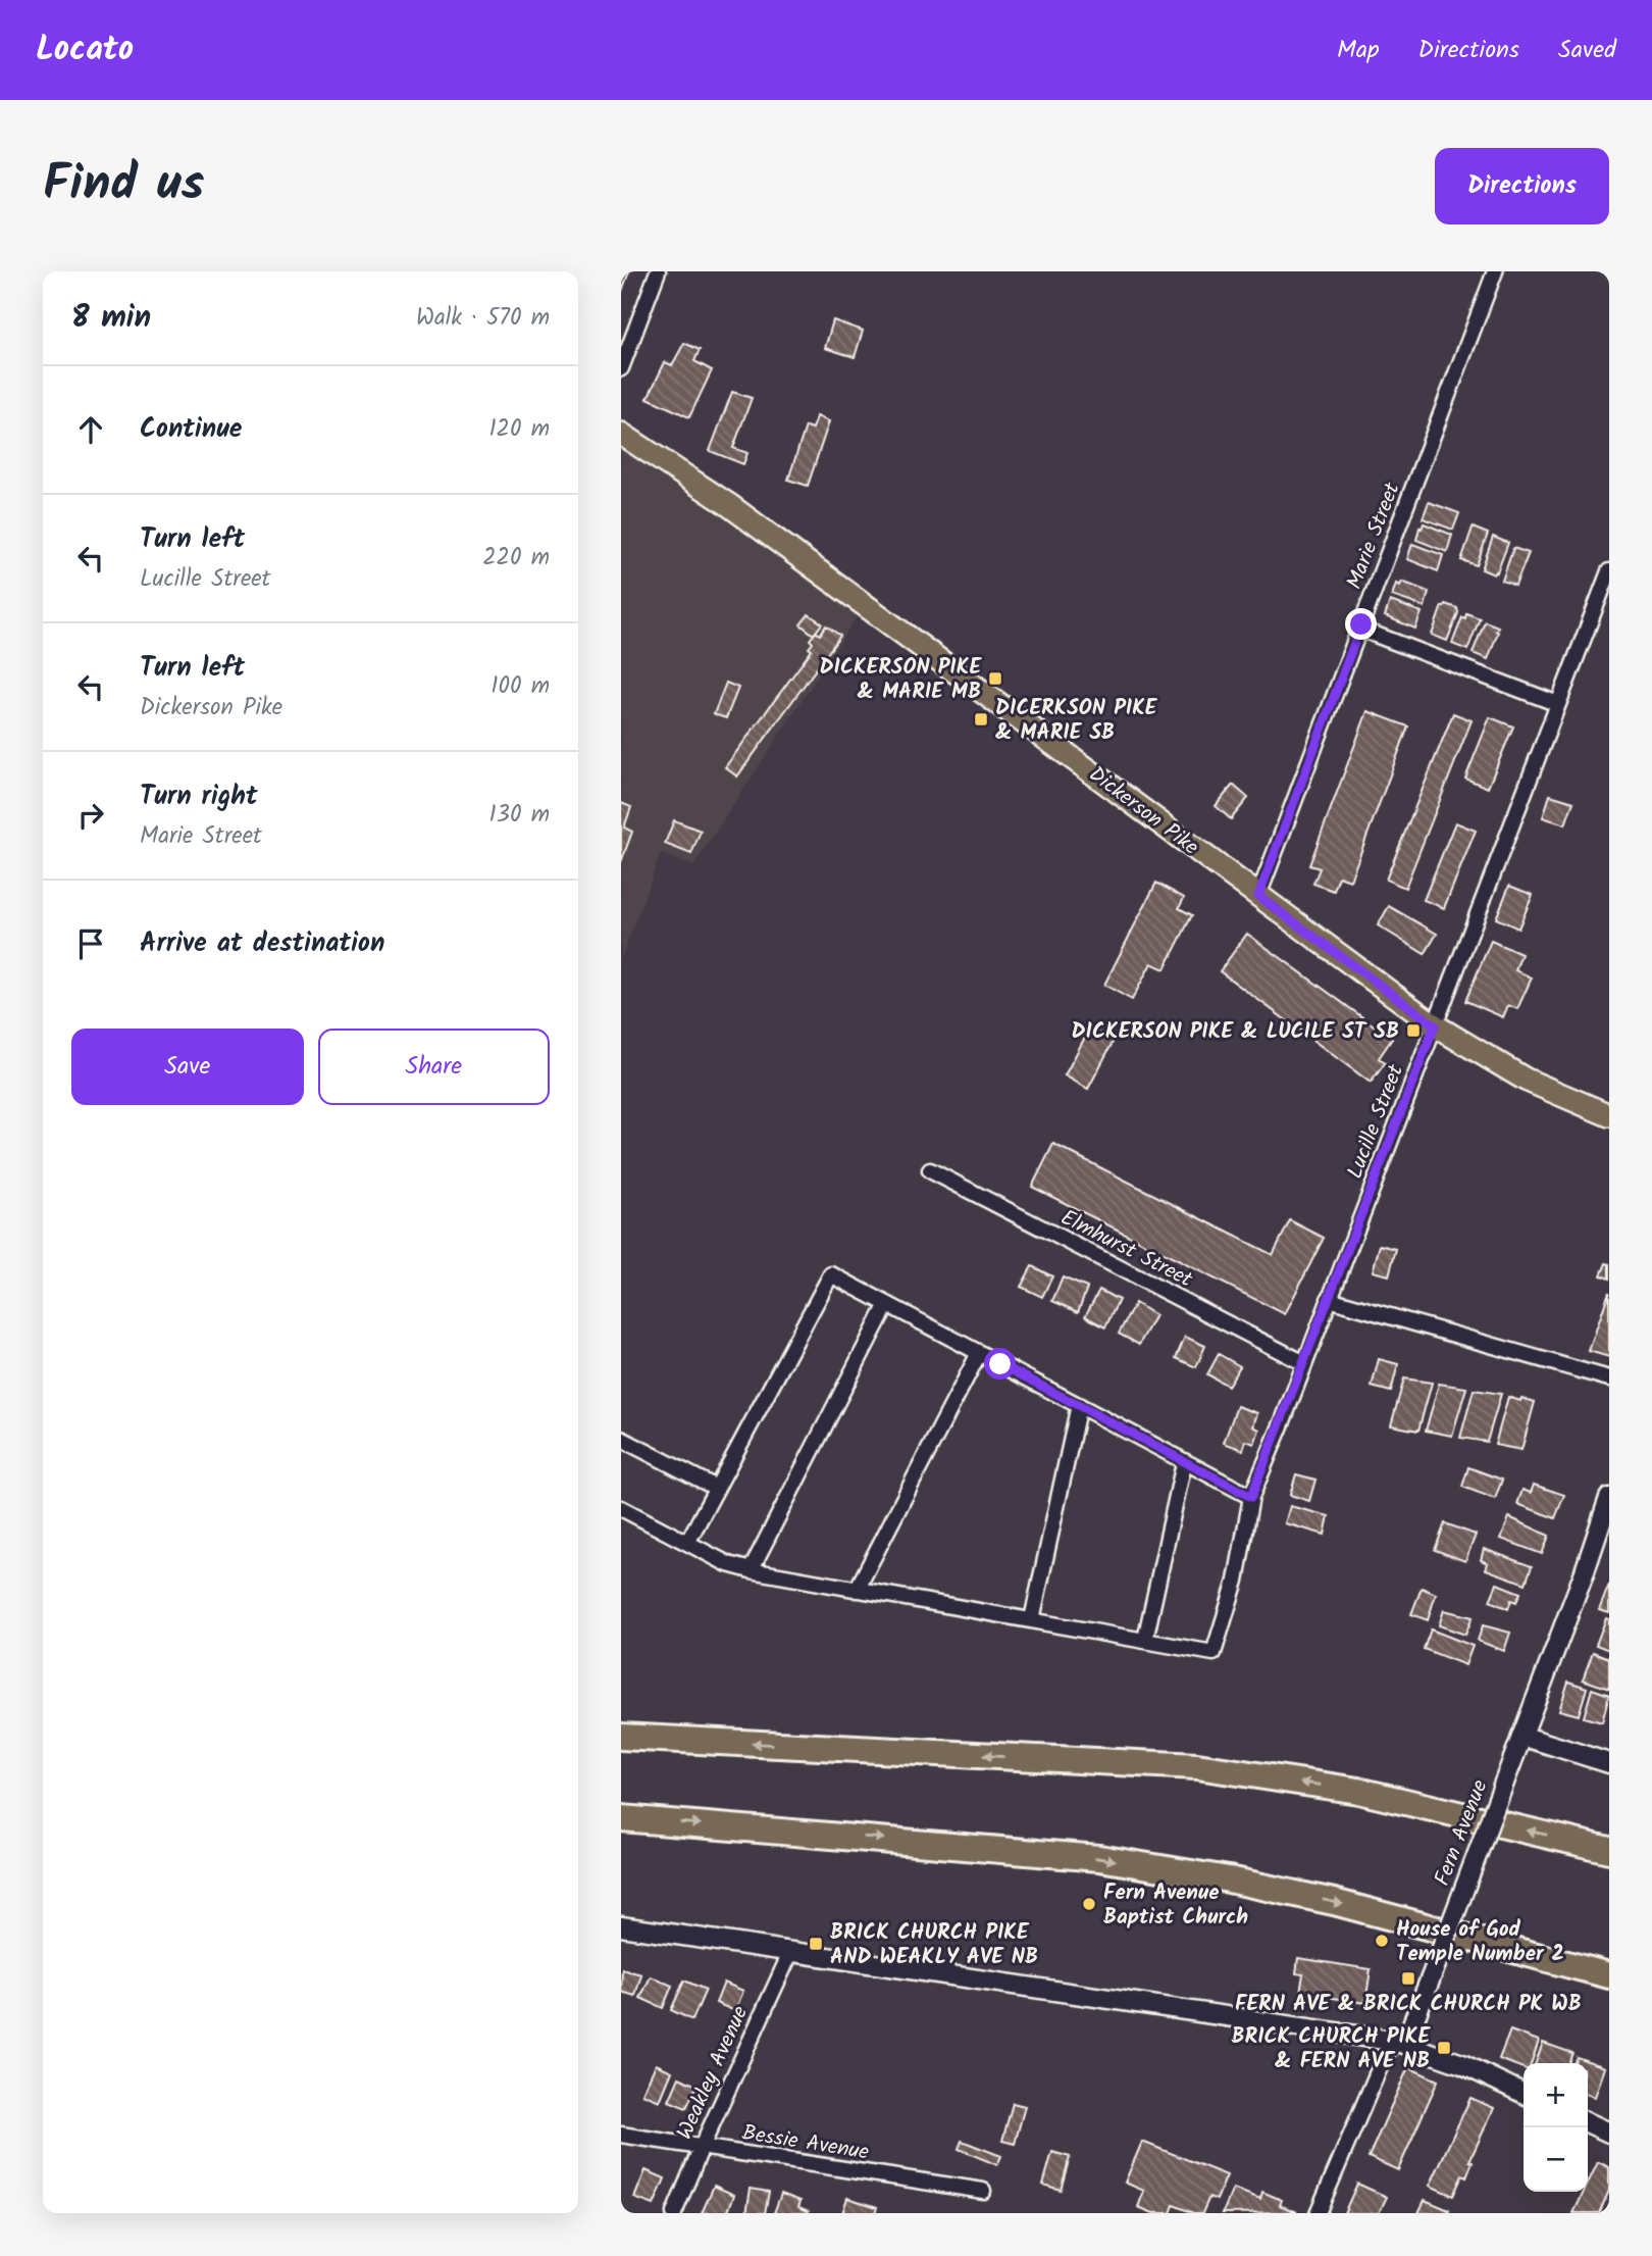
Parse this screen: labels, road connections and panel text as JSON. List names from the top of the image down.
{
  "streets": {
    "main road": ["Dickerson Pike"],
    "street": [
      "Marie Street",
      "Lucille Street",
      "Elmhurst Street",
      "Fern Avenue",
      "Weakley Avenue",
      "Bessie Avenue"
    ]
  },
  "crossings": [
    ["Marie Street", "Dickerson Pike"],
    ["Dickerson Pike", "Lucille Street"],
    ["Lucille Street", "Elmhurst Street"],
    ["Weakley Avenue", "Bessie Avenue"]
  ],
  "places": {
    "transit": [
      "DICKERSON PIKE & MARIE MB",
      "DICERKSON PIKE & MARIE SB",
      "DICKERSON PIKE & LUCILE ST SB",
      "BRICK CHURCH PIKE AND WEAKLY AVE NB",
      "FERN AVE & BRICK CHURCH PK WB",
      "BRICK CHURCH PIKE & FERN AVE NB"
    ],
    "other": ["Fern Avenue Baptist Church", "House of God Temple Number 2"]
  },
  "page": {
    "header": "Locato",
    "nav": ["Map", "Directions", "Saved"],
    "title": "Find us",
    "buttons": [
      "Directions",
      ["Save", "Share"]
    ],
    "heading": ["8 min", "Walk · 570 m"],
    "list": [
      ["Continue", "120 m"],
      ["Turn left", "Lucille Street", "220 m"],
      ["Turn left", "Dickerson Pike", "100 m"],
      ["Turn right", "Marie Street", "130 m"],
      "Arrive at destination"
    ],
    "map_buttons": ["+", "−"]
  }
}
